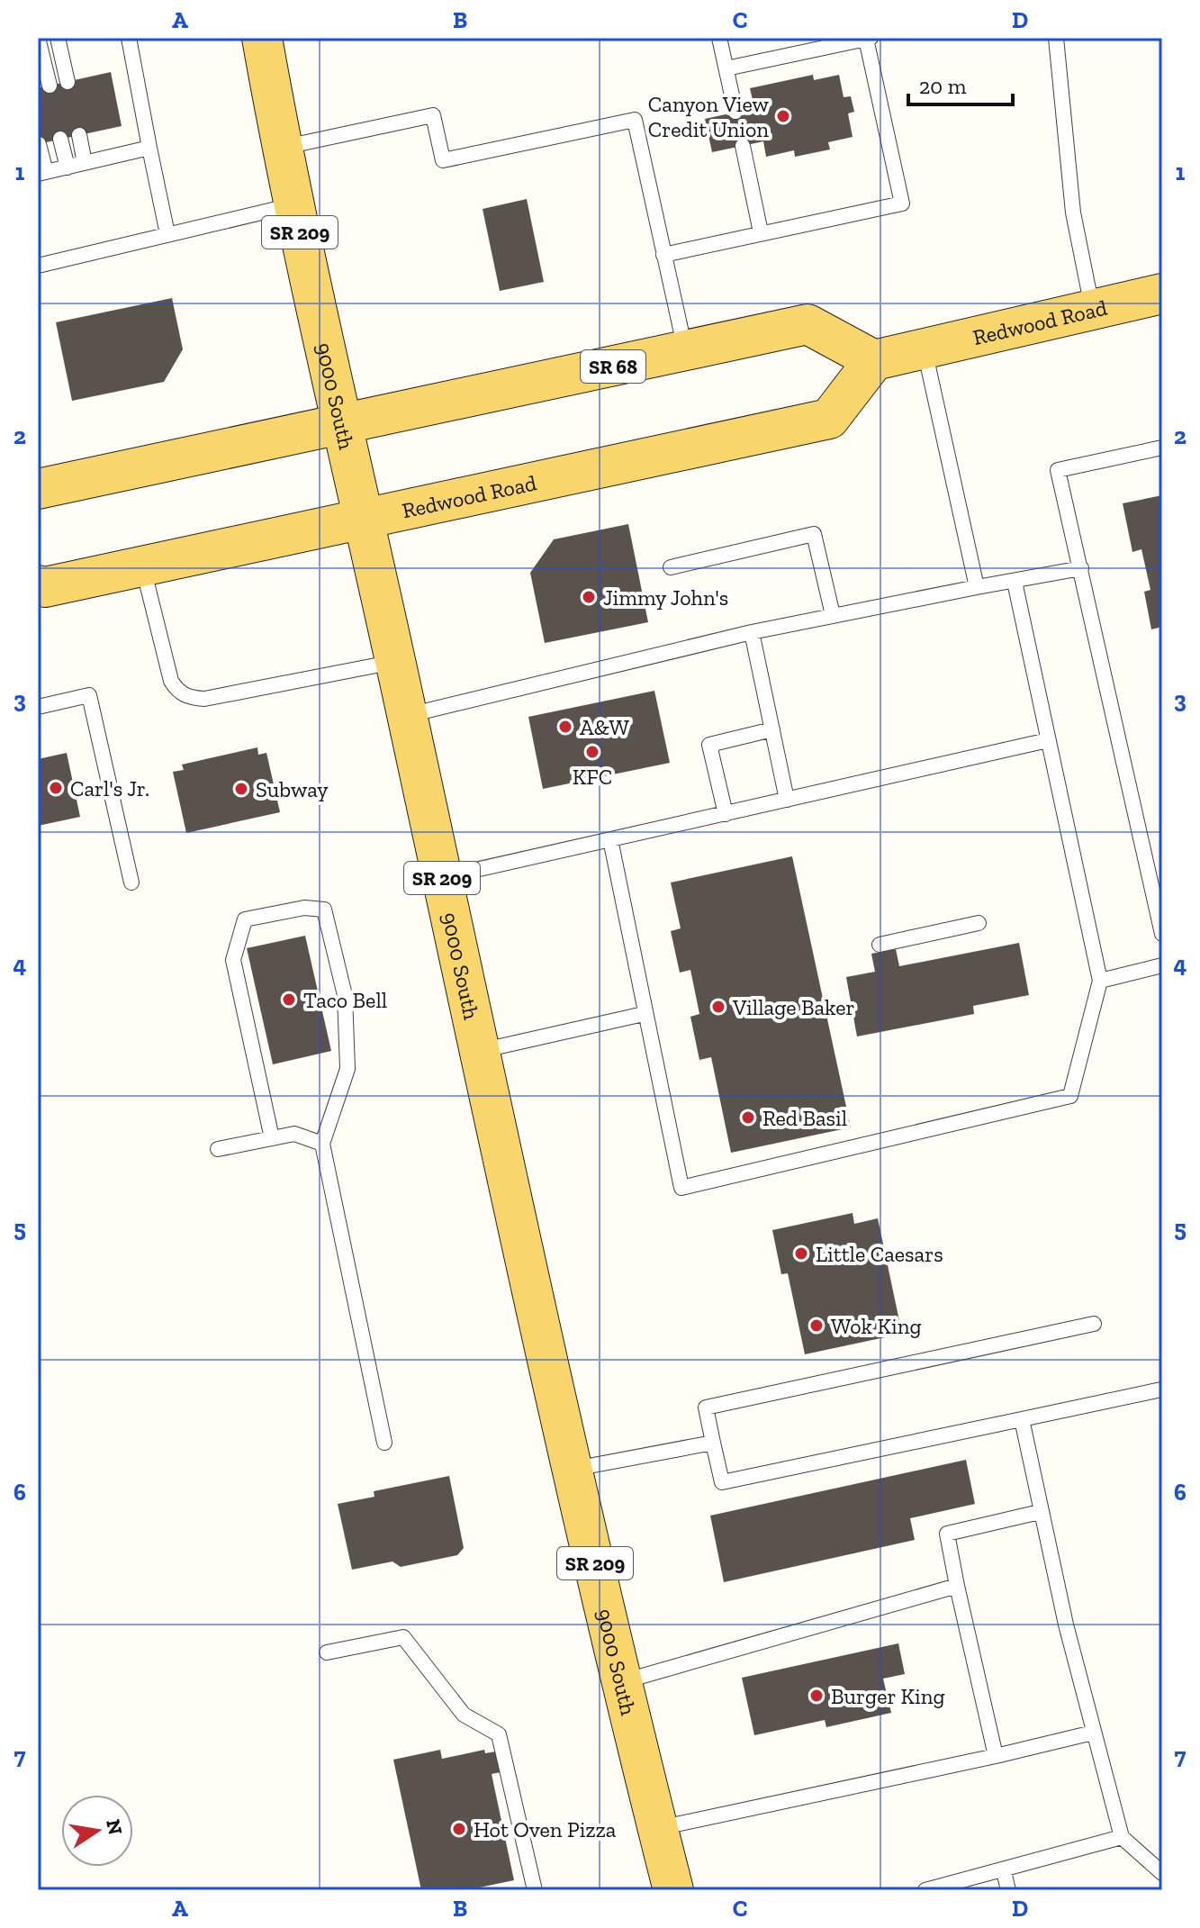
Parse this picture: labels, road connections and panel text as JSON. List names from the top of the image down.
{
  "streets": {
    "main road": [
      "SR 209",
      "Redwood Road",
      "SR 68",
      "9000 South"
    ]
  },
  "crossings": [
    ["Redwood Road", "SR 68"],
    ["Redwood Road", "9000 South"],
    ["SR 68", "9000 South"]
  ],
  "places": [
    "Canyon View Credit Union",
    "Jimmy John's",
    "A&W",
    "KFC",
    "Carl's Jr.",
    "Subway",
    "Taco Bell",
    "Village Baker",
    "Red Basil",
    "Little Caesars",
    "Wok King",
    "Burger King",
    "Hot Oven Pizza"
  ],
  "scale_bar": "20 m",
  "north": "right",
  "grid": {
    "columns": [
      "A",
      "B",
      "C",
      "D"
    ],
    "rows": [
      "1",
      "2",
      "3",
      "4",
      "5",
      "6",
      "7"
    ]
  }
}
